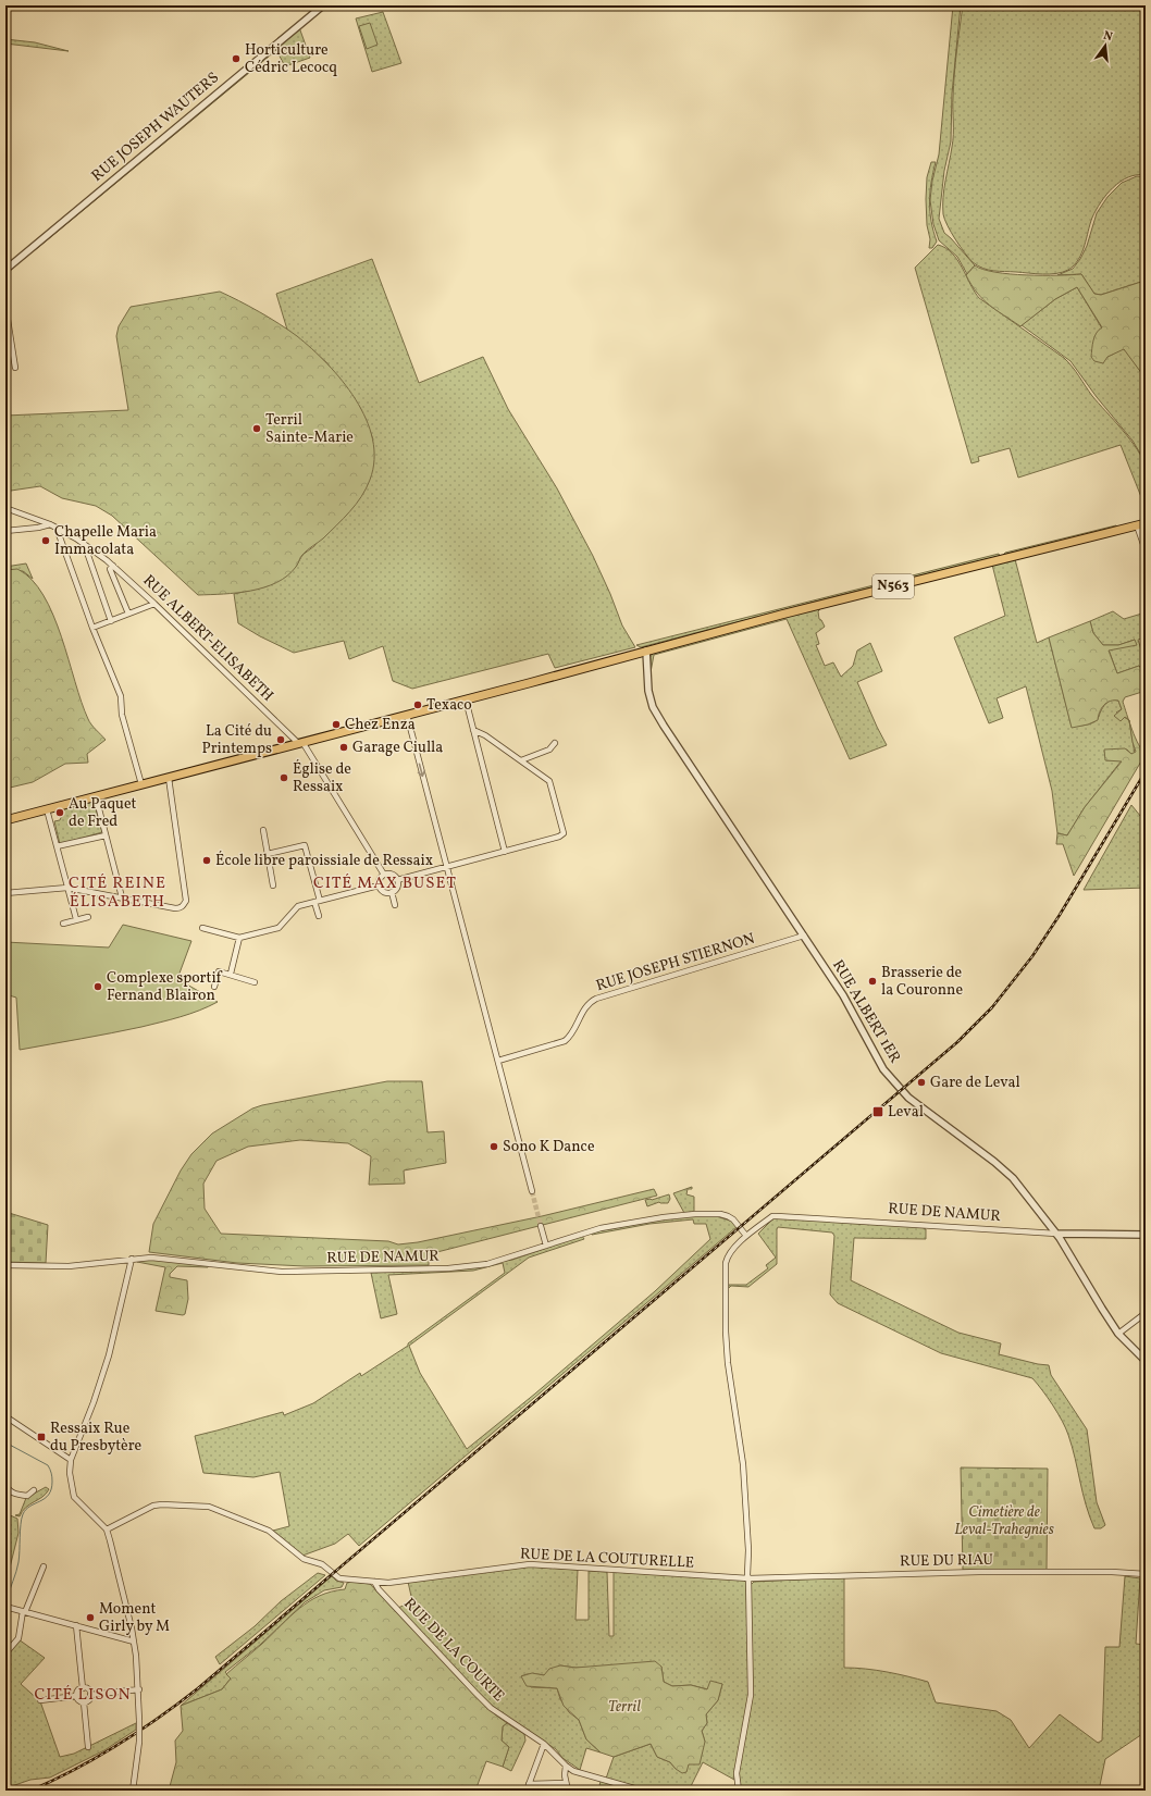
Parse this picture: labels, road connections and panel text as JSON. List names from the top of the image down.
{
  "streets": {
    "main road": ["N563"],
    "street": [
      "RUE JOSEPH WAUTERS",
      "RUE ALBERT-ELISABETH",
      "RUE JOSEPH STIERNON",
      "RUE ALBERT 1ER",
      "RUE DE NAMUR",
      "RUE DE LA COUTURELLE",
      "RUE DU RIAU",
      "RUE DE LA COURTE"
    ]
  },
  "crossings": [
    ["N563", "RUE ALBERT-ELISABETH"],
    ["N563", "RUE ALBERT 1ER"],
    ["RUE JOSEPH STIERNON", "RUE ALBERT 1ER"],
    ["RUE ALBERT 1ER", "RUE DE NAMUR"],
    ["RUE DE NAMUR", "RUE DE LA COUTURELLE"],
    ["RUE DE NAMUR", "RUE DU RIAU"],
    ["RUE DE LA COUTURELLE", "RUE DU RIAU"],
    ["RUE DE LA COUTURELLE", "RUE DE LA COURTE"]
  ],
  "districts": ["CITÉ REINE ÉLISABETH", "CITÉ MAX BUSET", "CITÉ LISON"],
  "parks": ["Cimetière de Leval-Trahegnies", "Terril"],
  "places": {
    "other": [
      "Horticulture Cédric Lecocq",
      "Terril Sainte-Marie",
      "Chapelle Maria Immacolata",
      "Texaco",
      "Chez Enza",
      "La Cité du Printemps",
      "Garage Ciulla",
      "Église de Ressaix",
      "Au Paquet de Fred",
      "École libre paroissiale de Ressaix",
      "Brasserie de la Couronne",
      "Complexe sportif Fernand Blairon",
      "Gare de Leval",
      "Sono K Dance",
      "Moment Girly by M"
    ],
    "transit": ["Leval", "Ressaix Rue du Presbytère"]
  },
  "north": "top"
}
